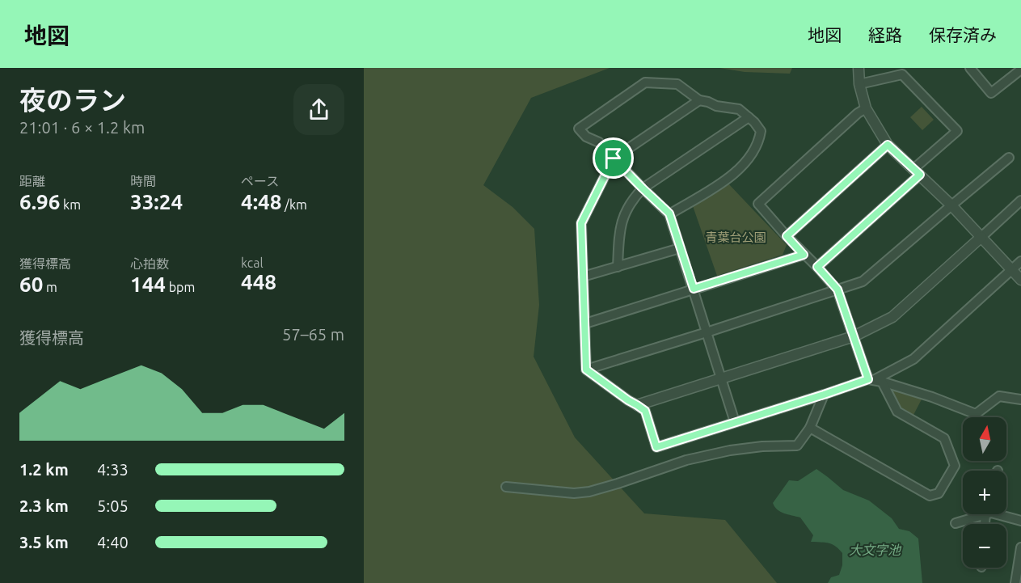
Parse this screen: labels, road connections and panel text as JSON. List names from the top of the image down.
{
  "water": ["大文字池"],
  "parks": ["青葉台公園"],
  "north": "top",
  "page": {
    "header": "地図",
    "nav": ["地図", "経路", "保存済み"],
    "heading": ["夜のラン", "21:01 · 6 × 1.2 km"],
    "stats": [
      ["距離", "6.96 km"],
      ["時間", "33:24"],
      ["ペース", "4:48 /km"],
      ["獲得標高", "60 m"],
      ["心拍数", "144 bpm"],
      ["kcal", "448"]
    ],
    "chart": ["獲得標高", "57–65 m"],
    "map_buttons": ["+", "−"],
    "list": [
      {
        "name": "1.2 km",
        "note": "4:33"
      },
      {
        "name": "2.3 km",
        "note": "5:05"
      },
      {
        "name": "3.5 km",
        "note": "4:40"
      }
    ]
  }
}
